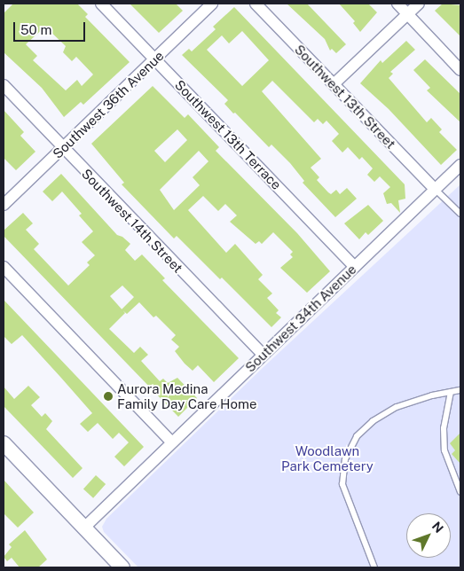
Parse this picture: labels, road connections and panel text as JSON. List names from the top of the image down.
{
  "streets": {
    "street": [
      "Southwest 13th Street",
      "Southwest 36th Avenue",
      "Southwest 13th Terrace",
      "Southwest 14th Street",
      "Southwest 34th Avenue"
    ]
  },
  "crossings": [
    ["Southwest 13th Street", "Southwest 34th Avenue"],
    ["Southwest 36th Avenue", "Southwest 13th Terrace"],
    ["Southwest 36th Avenue", "Southwest 14th Street"],
    ["Southwest 13th Terrace", "Southwest 34th Avenue"],
    ["Southwest 14th Street", "Southwest 34th Avenue"]
  ],
  "parks": ["Woodlawn Park Cemetery"],
  "places": ["Aurora Medina Family Day Care Home"],
  "scale_bar": "50 m",
  "north": "top right"
}
